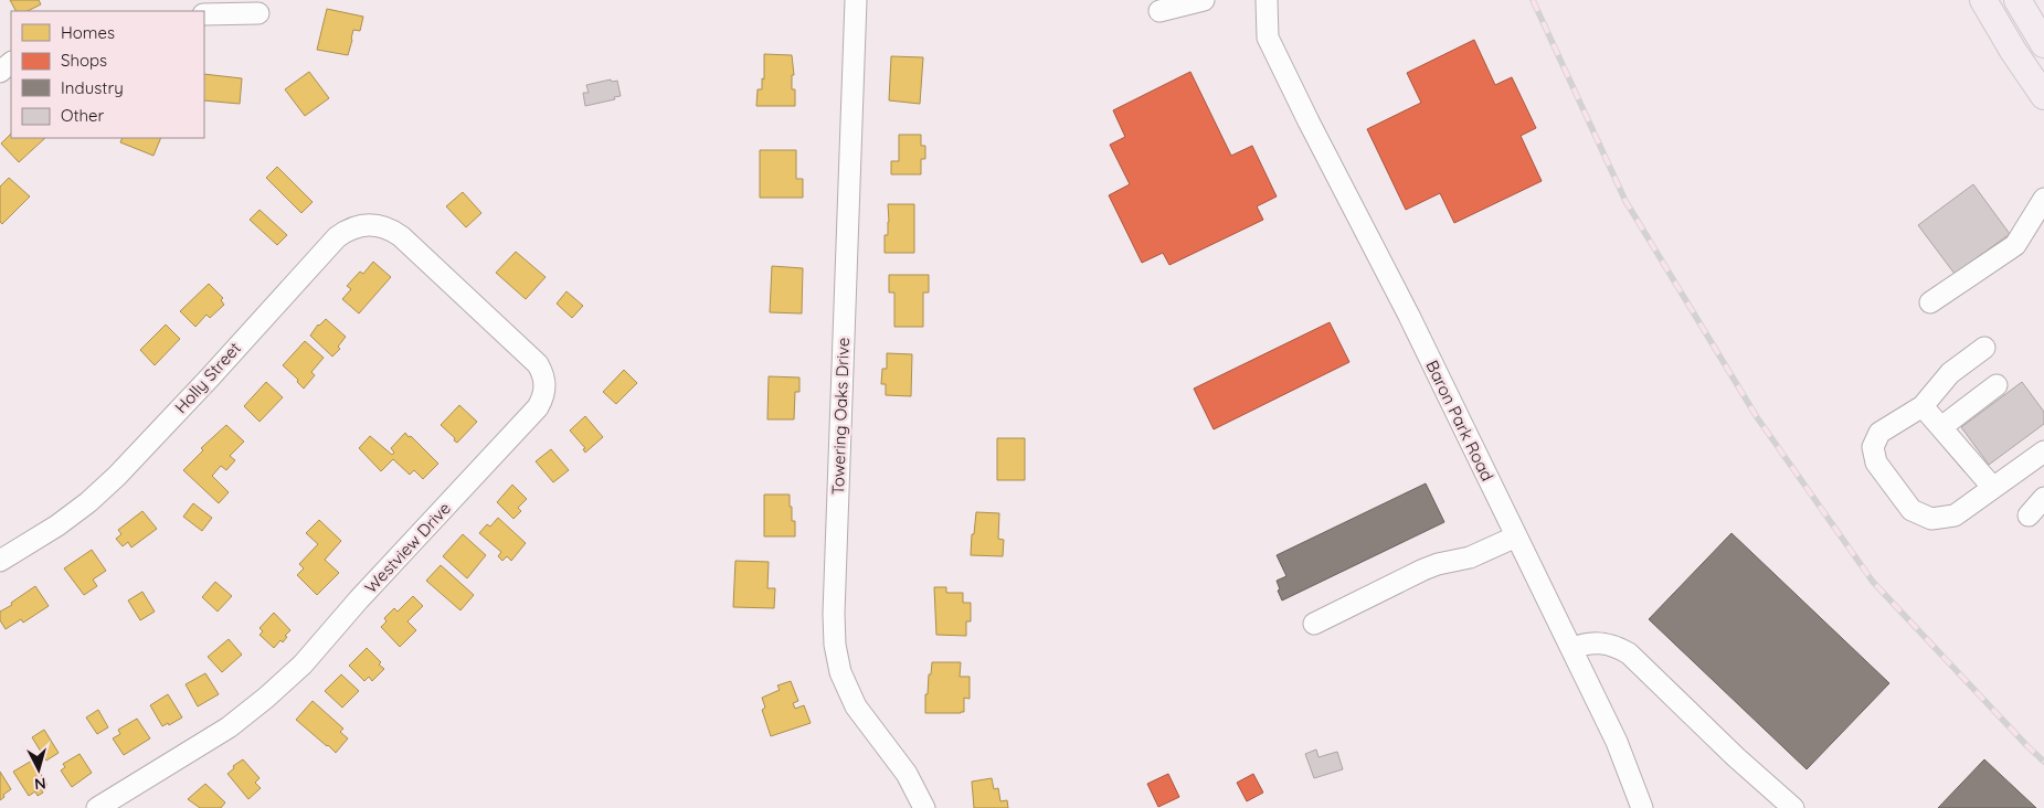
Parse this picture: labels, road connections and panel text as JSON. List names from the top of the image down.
{
  "streets": {
    "street": [
      "Holly Street",
      "Towering Oaks Drive",
      "Baron Park Road",
      "Westview Drive"
    ]
  },
  "crossings": [
    ["Holly Street", "Westview Drive"]
  ],
  "legend": [
    "Homes",
    "Shops",
    "Industry",
    "Other"
  ],
  "north": "bottom"
}
